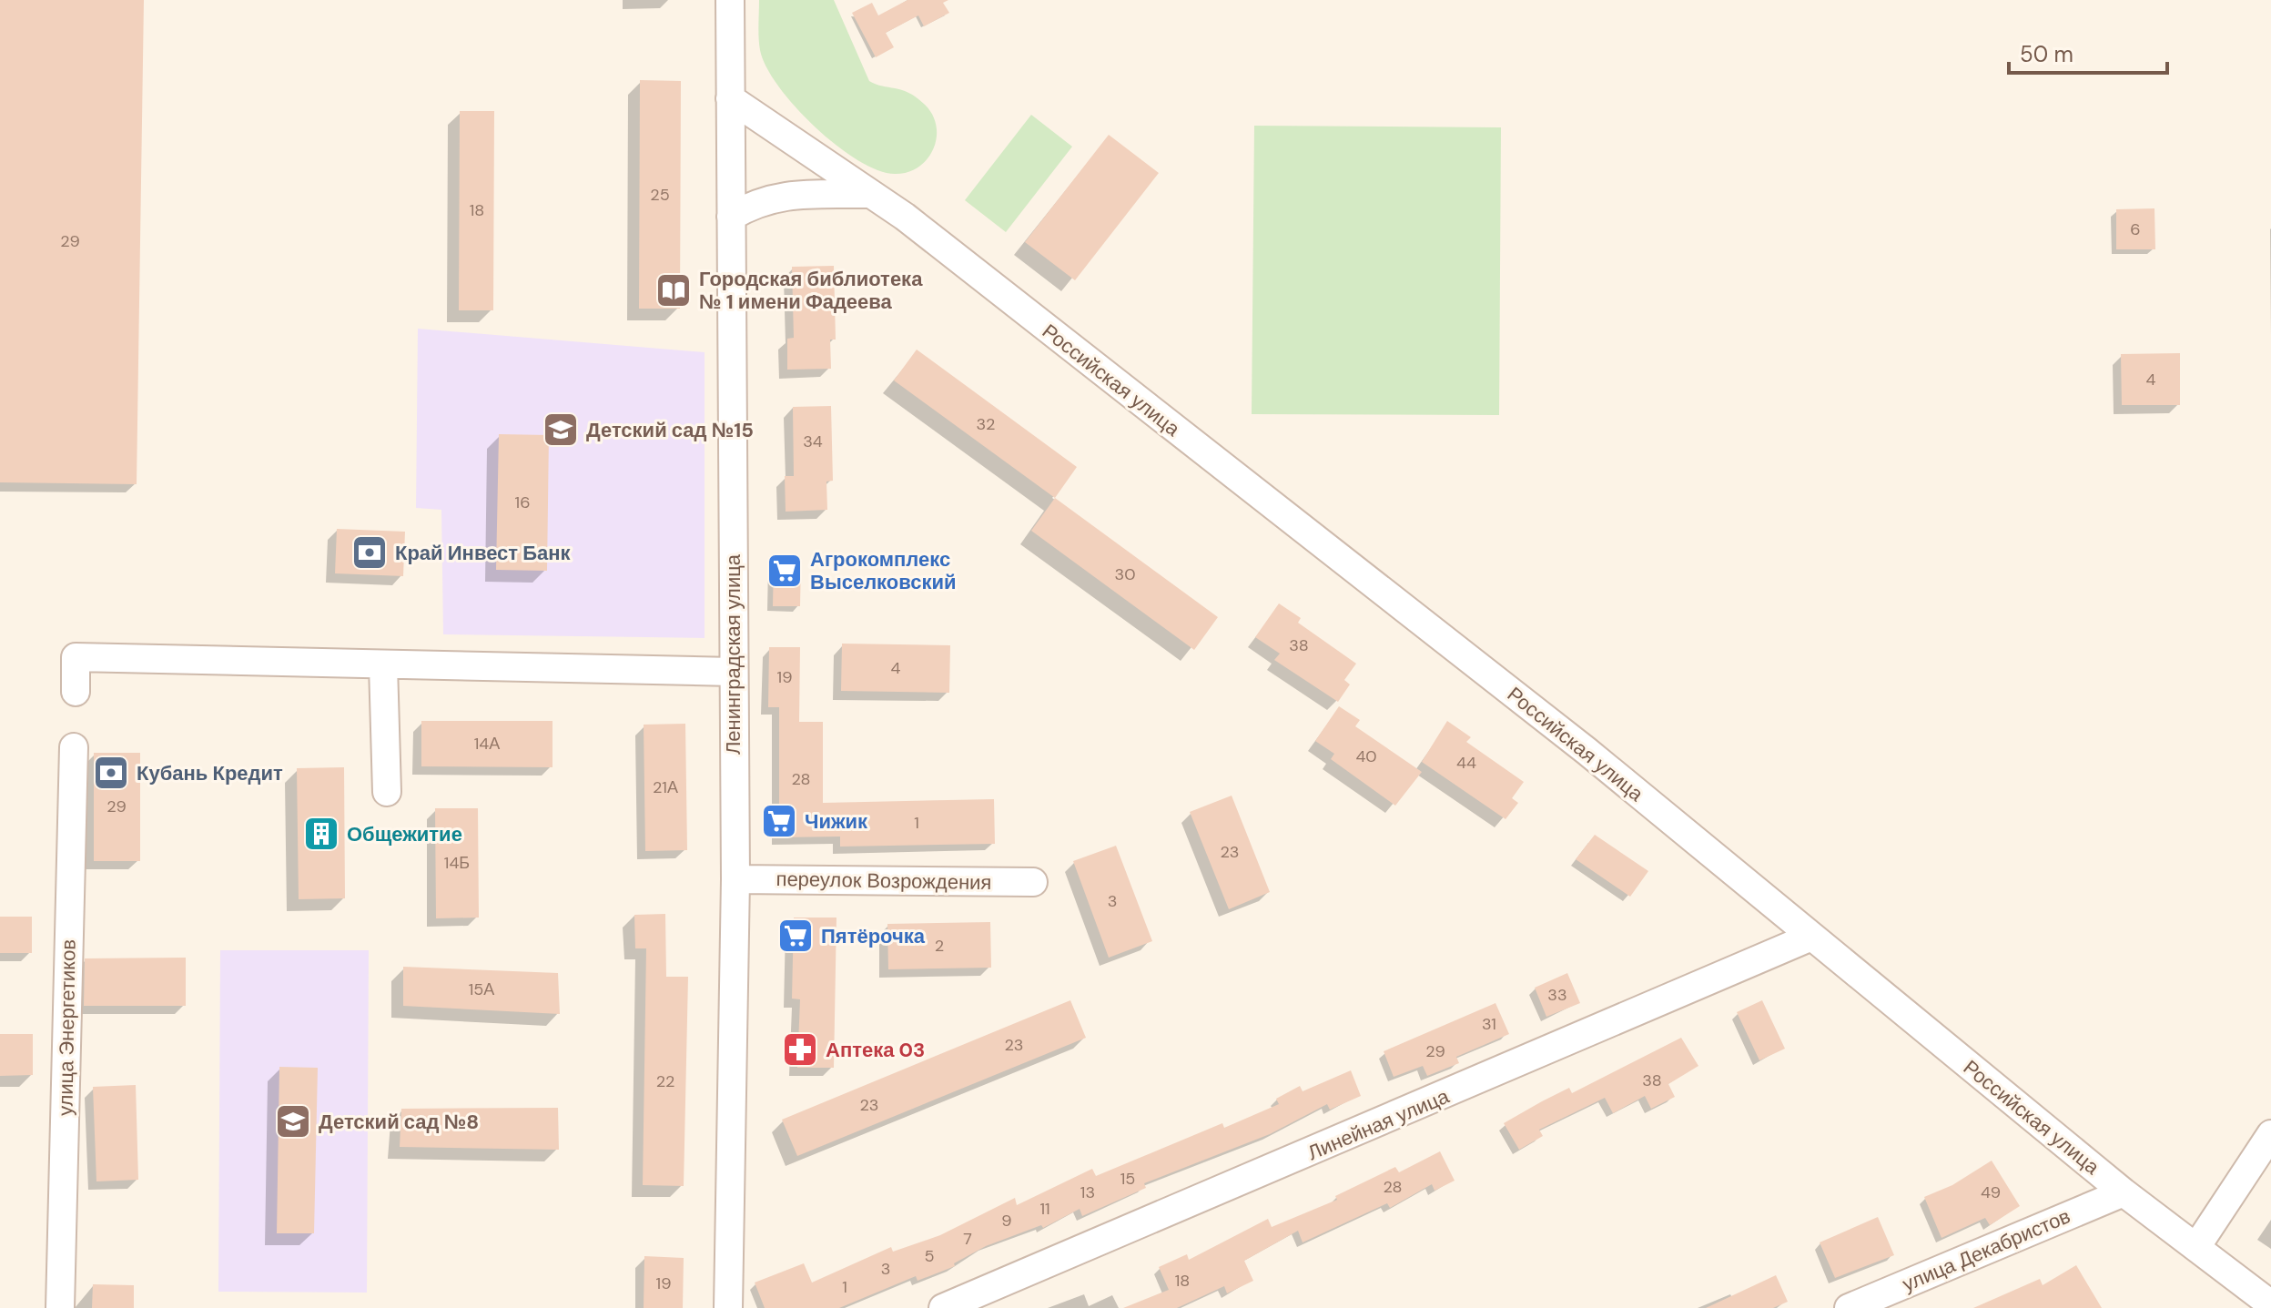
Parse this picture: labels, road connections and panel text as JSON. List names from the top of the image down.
{
  "streets": {
    "street": [
      "Российская улица",
      "Ленинградская улица",
      "переулок Возрождения",
      "улица Энергетиков",
      "Линейная улица",
      "улица Декабристов"
    ]
  },
  "crossings": [
    ["Российская улица", "Ленинградская улица"],
    ["Российская улица", "Линейная улица"],
    ["Российская улица", "улица Декабристов"],
    ["Ленинградская улица", "переулок Возрождения"]
  ],
  "places": {
    "library": ["Городская библиотека № 1 имени Фадеева"],
    "school or university": ["Детский сад №15", "Детский сад №8"],
    "bank": ["Край Инвест Банк", "Кубань Кредит"],
    "supermarket": ["Агрокомплекс Выселковский", "Чижик", "Пятёрочка"],
    "building": ["Общежитие"],
    "pharmacy": ["Аптека 03"]
  },
  "house_numbers": [
    "25",
    "18",
    "6",
    "29",
    "4",
    "32",
    "34",
    "16",
    "30",
    "38",
    "4",
    "19",
    "14А",
    "40",
    "44",
    "28",
    "21А",
    "29",
    "1",
    "23",
    "14Б",
    "3",
    "2",
    "15А",
    "33",
    "31",
    "23",
    "29",
    "38",
    "22",
    "23",
    "15",
    "28",
    "13",
    "49",
    "11",
    "9",
    "7",
    "5",
    "3",
    "18",
    "19",
    "1"
  ],
  "scale_bar": "50 m"
}
